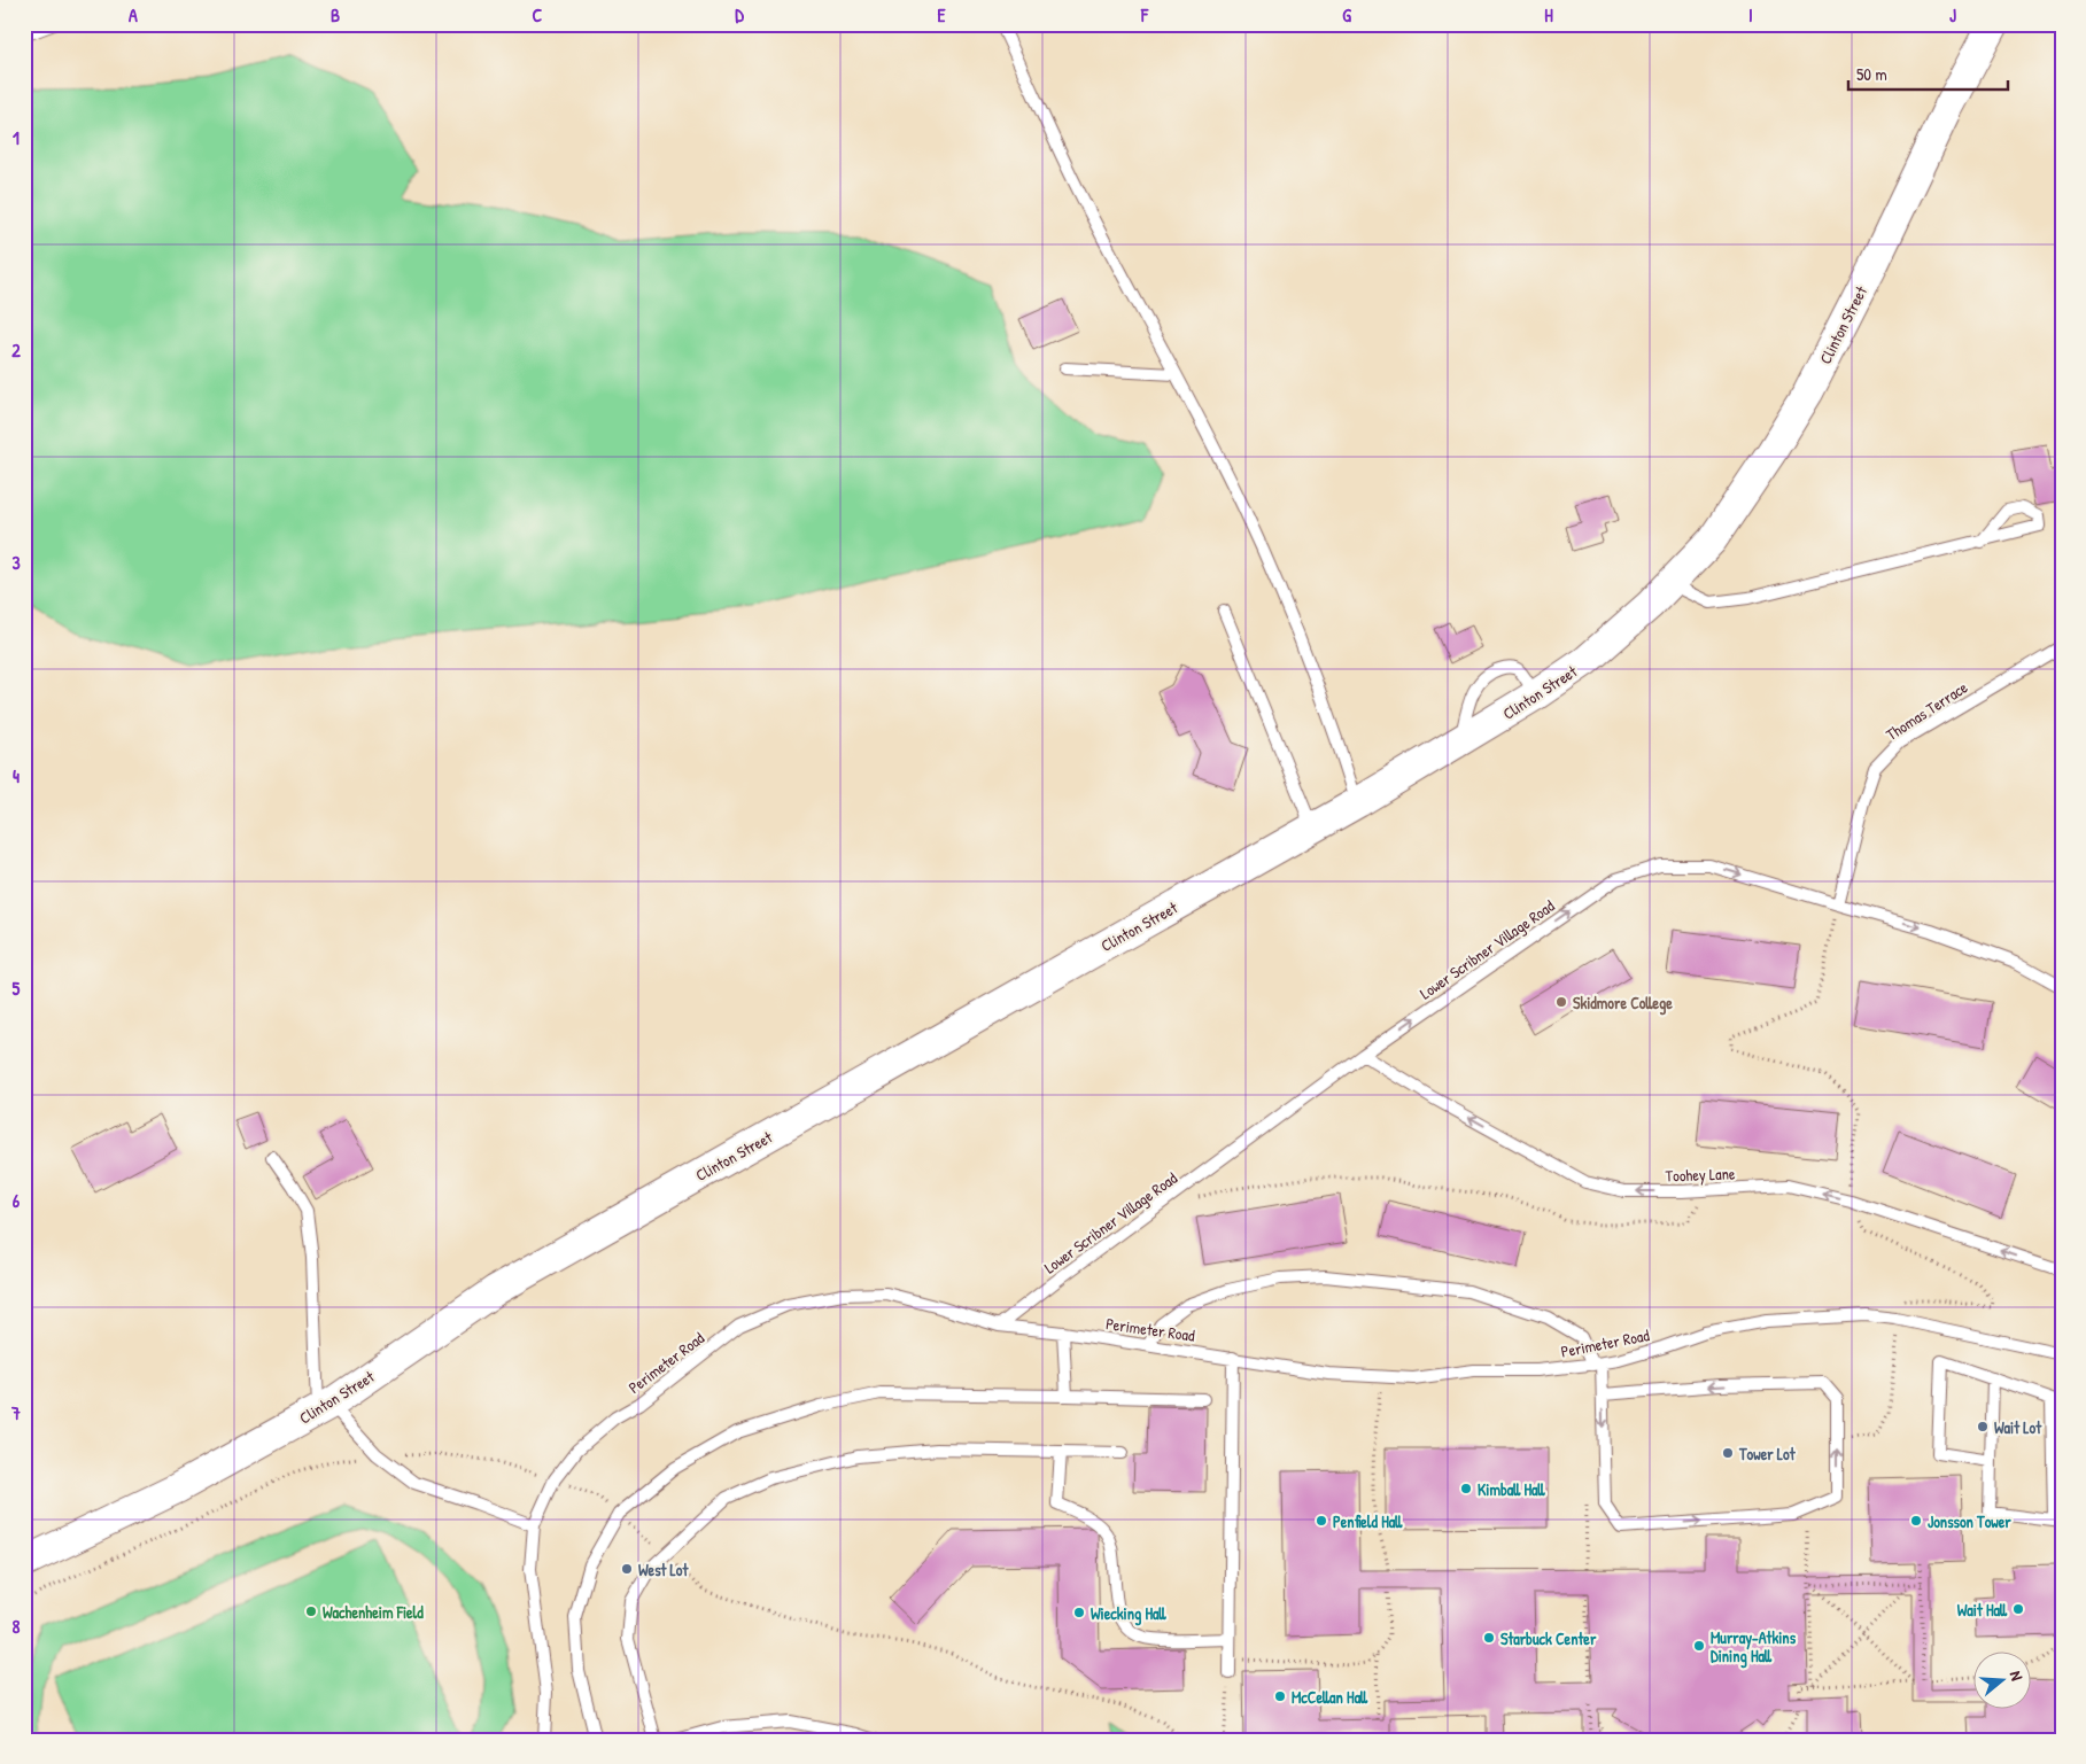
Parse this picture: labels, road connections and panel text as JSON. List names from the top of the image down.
{
  "streets": {
    "street": ["Clinton Street"],
    "lane": [
      "Thomas Terrace",
      "Lower Scribner Village Road",
      "Toohey Lane",
      "Perimeter Road"
    ]
  },
  "crossings": [
    ["Thomas Terrace", "Lower Scribner Village Road"],
    ["Lower Scribner Village Road", "Toohey Lane"],
    ["Lower Scribner Village Road", "Perimeter Road"]
  ],
  "one_way": ["Lower Scribner Village Road", "Toohey Lane"],
  "places": [
    "Skidmore College",
    "Wait Lot",
    "Tower Lot",
    "Kimball Hall",
    "Penfield Hall",
    "Jonsson Tower",
    "West Lot",
    "Wait Hall",
    "Wachenheim Field",
    "Wiecking Hall",
    "Starbuck Center",
    "Murray-Atkins Dining Hall",
    "McCellan Hall"
  ],
  "scale_bar": "50 m",
  "north": "right",
  "grid": {
    "columns": [
      "A",
      "B",
      "C",
      "D",
      "E",
      "F",
      "G",
      "H",
      "I",
      "J"
    ],
    "rows": [
      "1",
      "2",
      "3",
      "4",
      "5",
      "6",
      "7",
      "8"
    ]
  }
}
